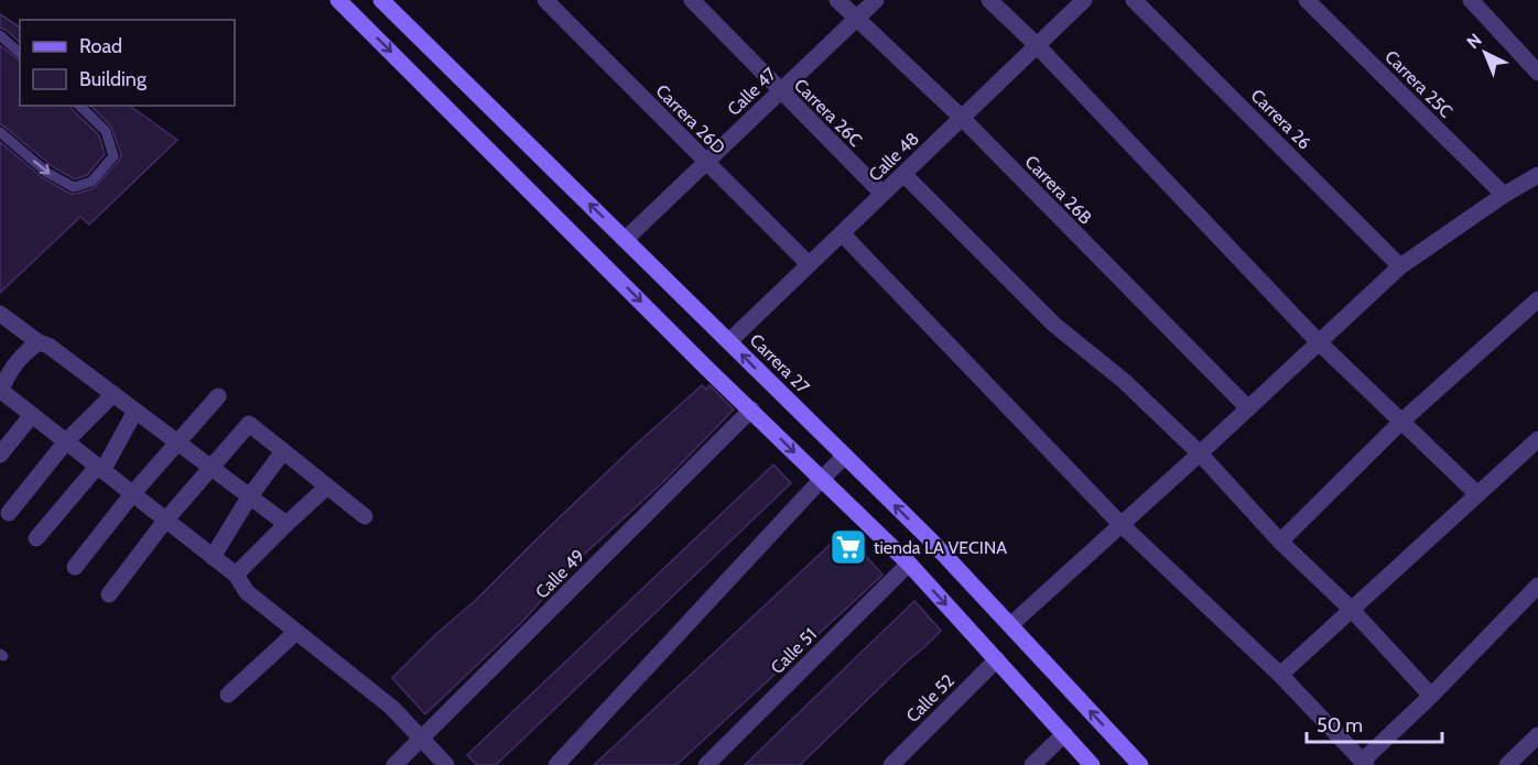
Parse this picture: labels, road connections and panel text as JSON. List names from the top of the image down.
{
  "streets": {
    "street": [
      "Carrera 25C",
      "Calle 47",
      "Carrera 26C",
      "Carrera 26D",
      "Carrera 26",
      "Calle 48",
      "Carrera 26B",
      "Carrera 27",
      "Calle 49",
      "Calle 51",
      "Calle 52"
    ]
  },
  "crossings": [
    ["Calle 47", "Carrera 26C"],
    ["Calle 47", "Carrera 26D"],
    ["Calle 47", "Carrera 26B"],
    ["Calle 47", "Carrera 27"],
    ["Carrera 26C", "Calle 48"],
    ["Carrera 26D", "Calle 48"],
    ["Calle 48", "Carrera 26B"],
    ["Calle 48", "Carrera 27"]
  ],
  "places": {
    "supermarket": ["tienda LA VECINA"]
  },
  "legend": ["Road", "Building"],
  "scale_bar": "50 m",
  "north": "top left"
}
